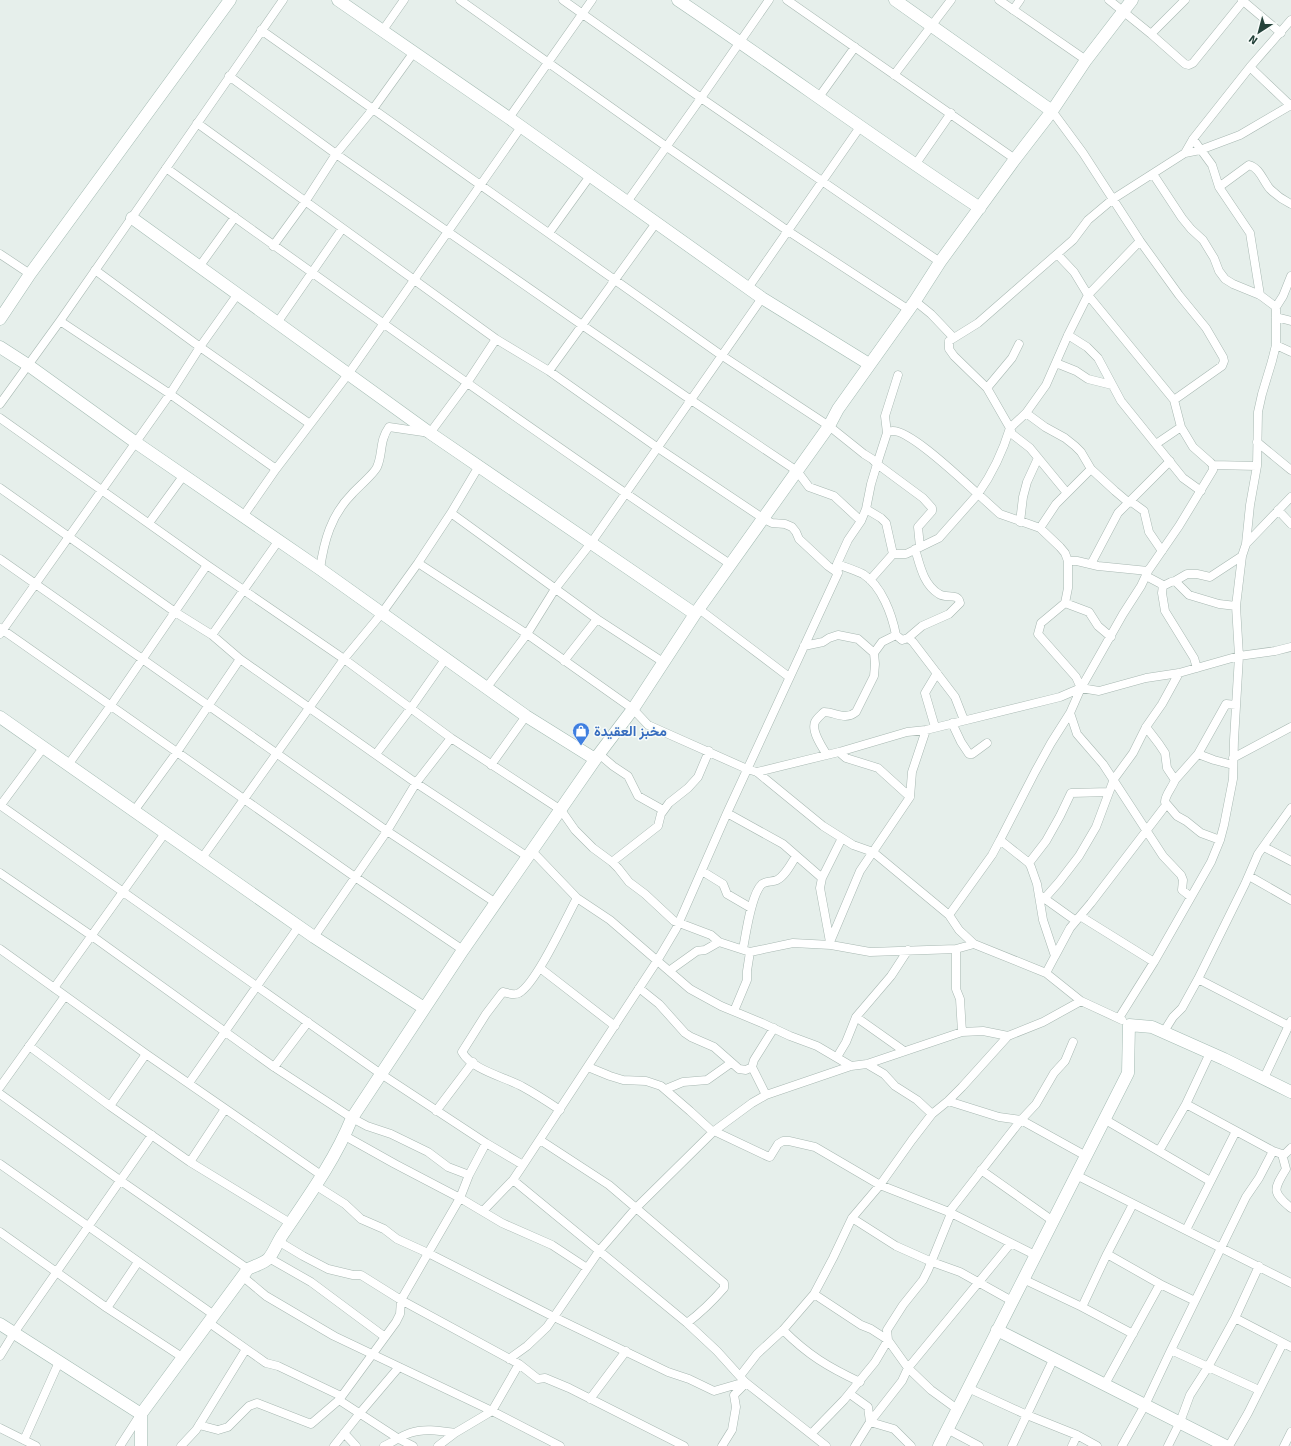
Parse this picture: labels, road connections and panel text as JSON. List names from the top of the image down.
{
  "places": {
    "shop": ["مخبز العقيدة"]
  },
  "north": "bottom left"
}
